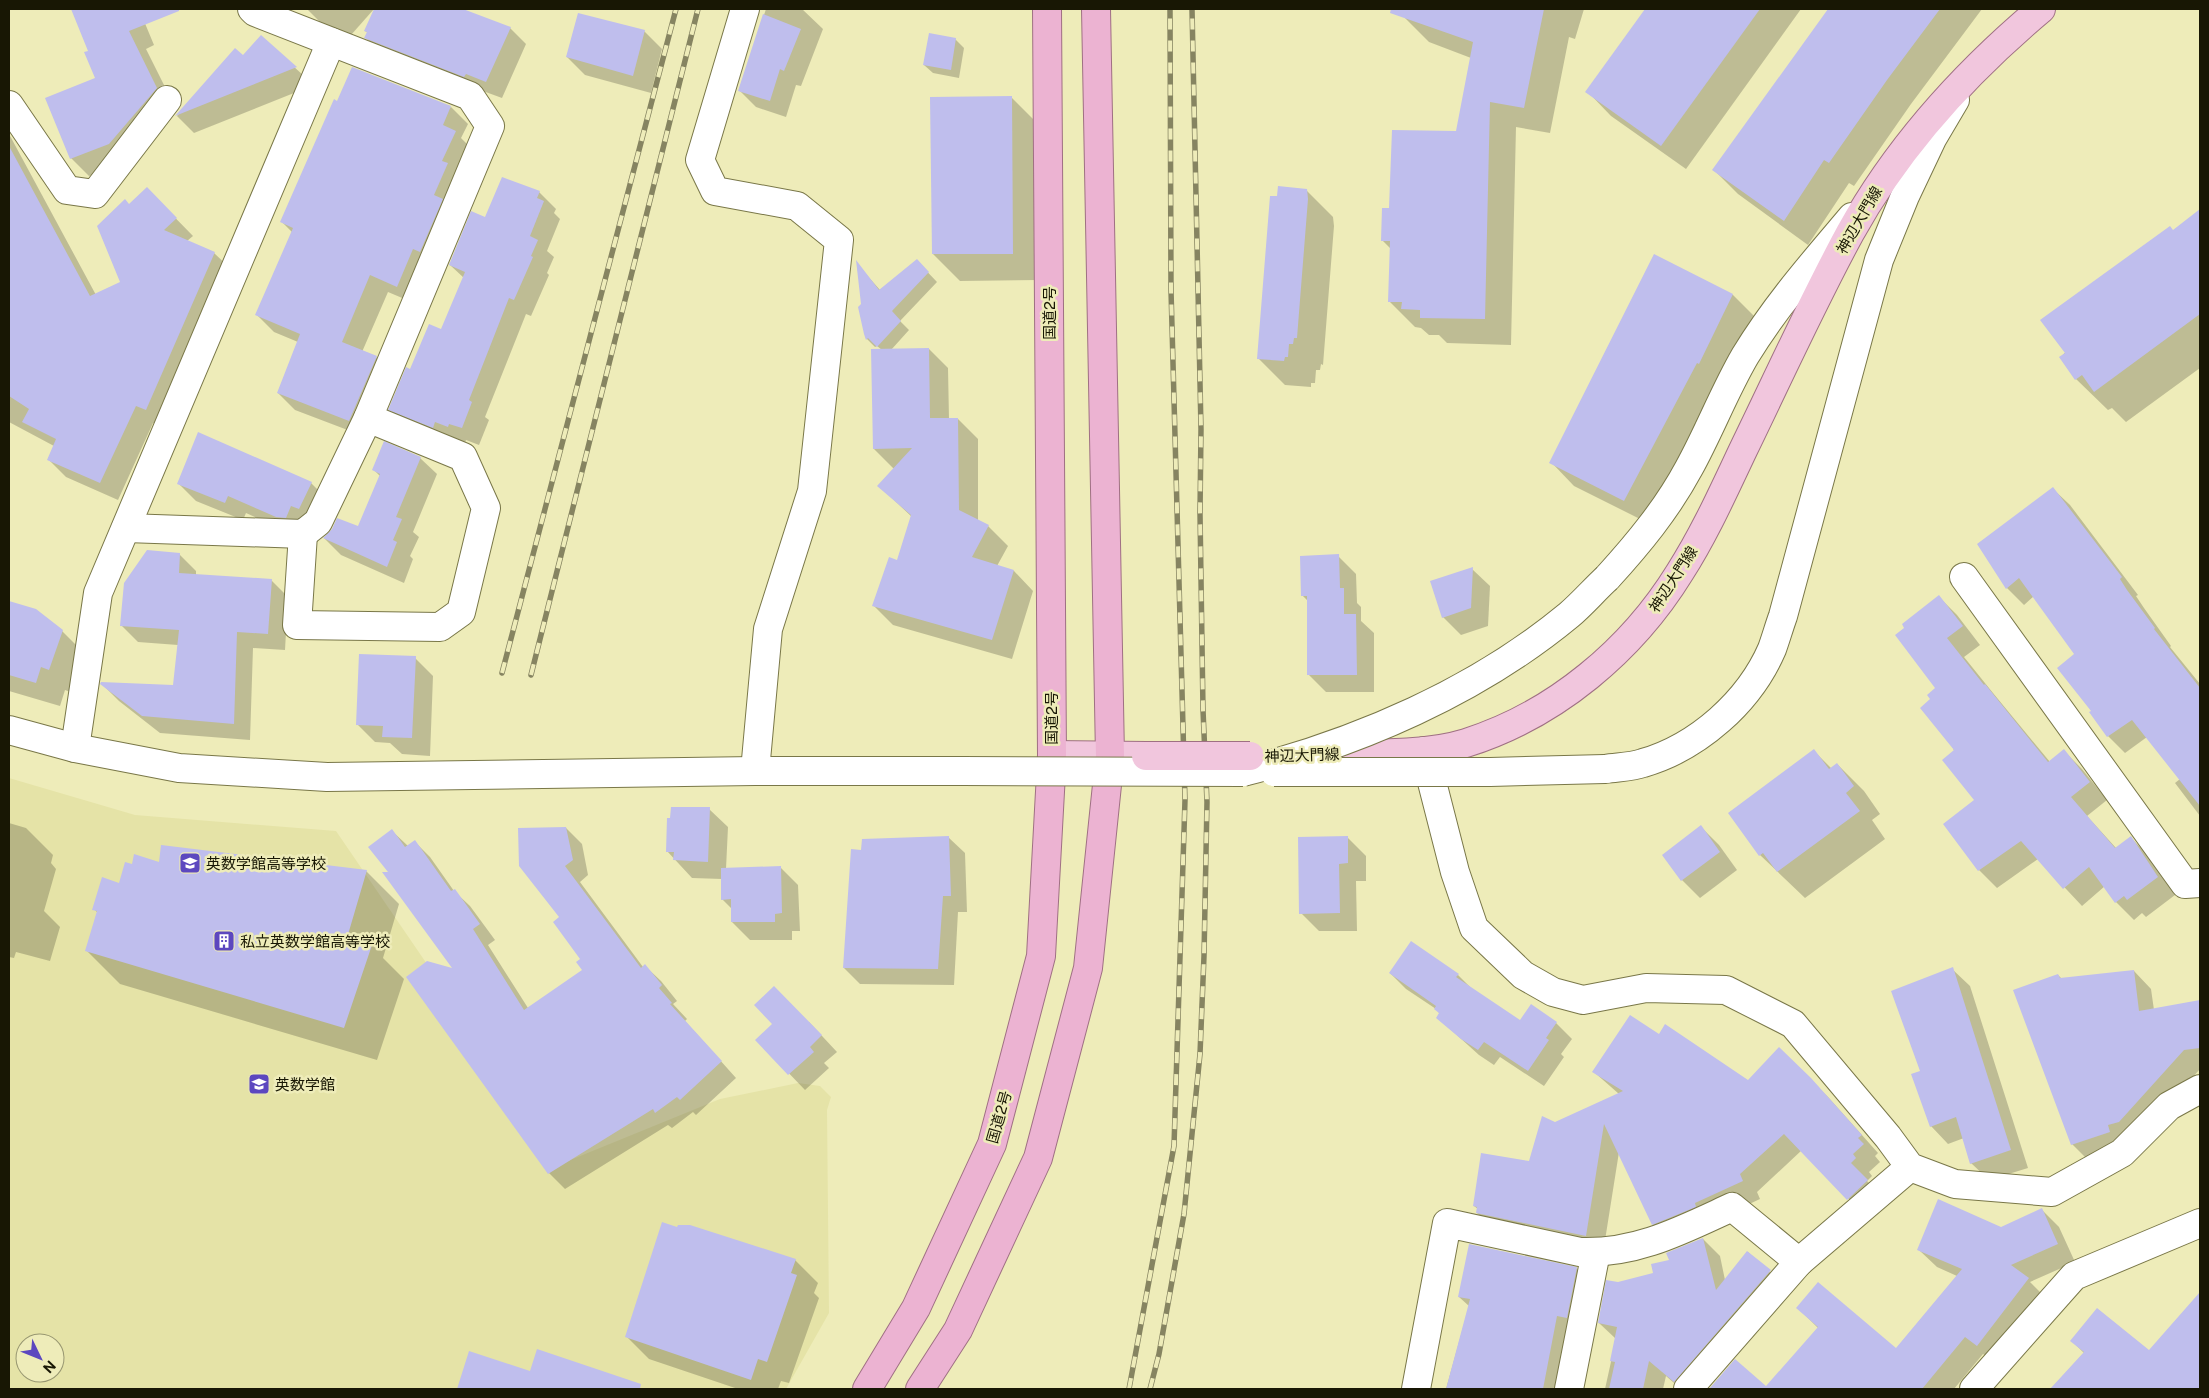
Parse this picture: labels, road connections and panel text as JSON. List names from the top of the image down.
{
  "streets": {
    "highway": ["国道2号"],
    "main road": ["神辺大門線"]
  },
  "crossings": [
    ["神辺大門線", "国道2号"]
  ],
  "places": {
    "school or university": ["英数学館高等学校", "英数学館"],
    "building": ["私立英数学館高等学校"]
  },
  "north": "bottom right"
}
